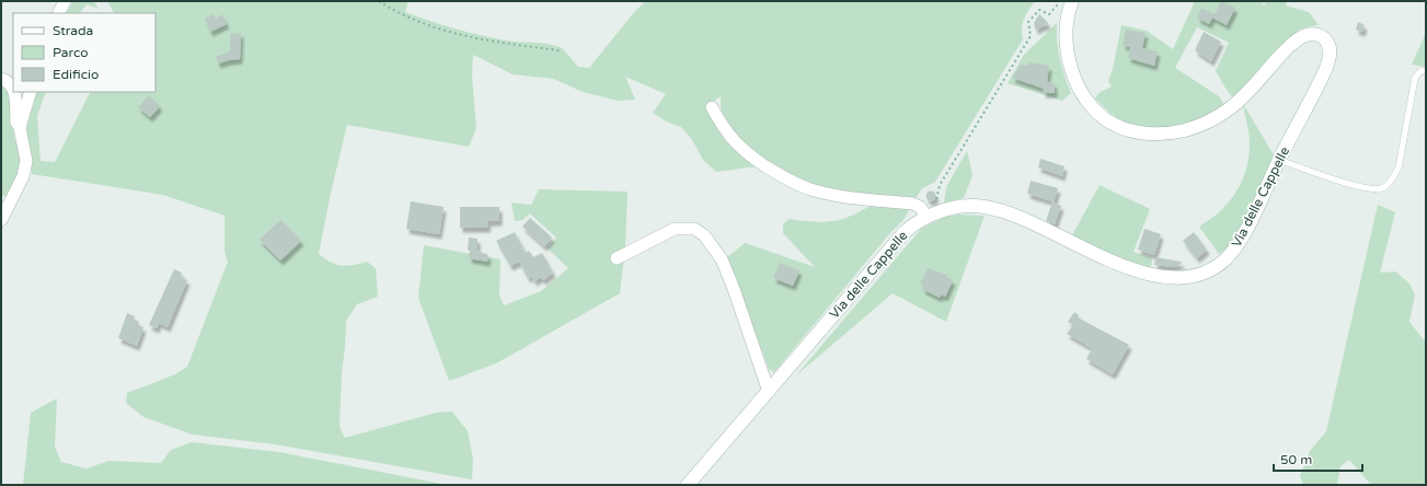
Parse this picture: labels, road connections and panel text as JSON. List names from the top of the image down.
{
  "streets": {
    "main road": ["Via delle Cappelle"]
  },
  "legend": ["Strada", "Parco", "Edificio"],
  "scale_bar": "50 m"
}
